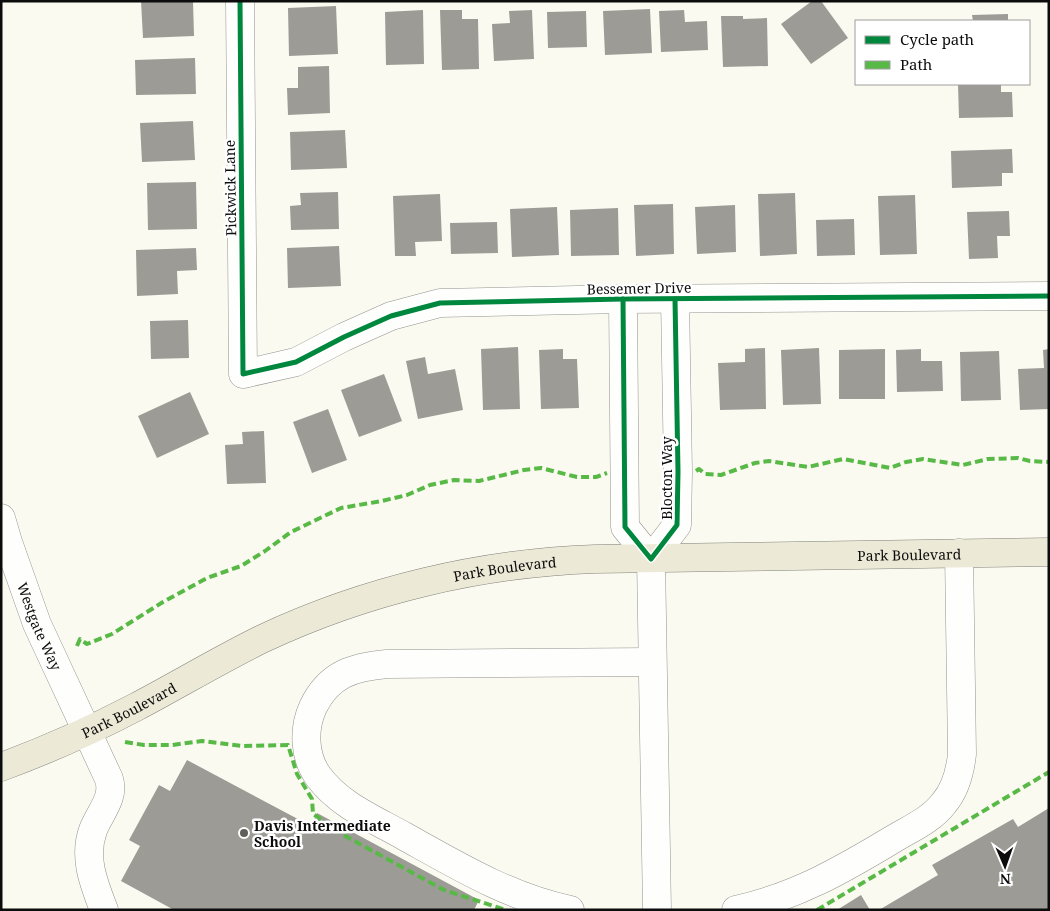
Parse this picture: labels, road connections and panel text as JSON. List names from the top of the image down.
{
  "streets": {
    "main road": ["Park Boulevard"],
    "street": [
      "Pickwick Lane",
      "Bessemer Drive",
      "Blocton Way",
      "Westgate Way"
    ]
  },
  "crossings": [
    ["Pickwick Lane", "Bessemer Drive"],
    ["Bessemer Drive", "Blocton Way"],
    ["Blocton Way", "Park Boulevard"],
    ["Park Boulevard", "Westgate Way"]
  ],
  "places": ["Davis Intermediate School"],
  "legend": ["Cycle path", "Path"],
  "north": "bottom"
}
